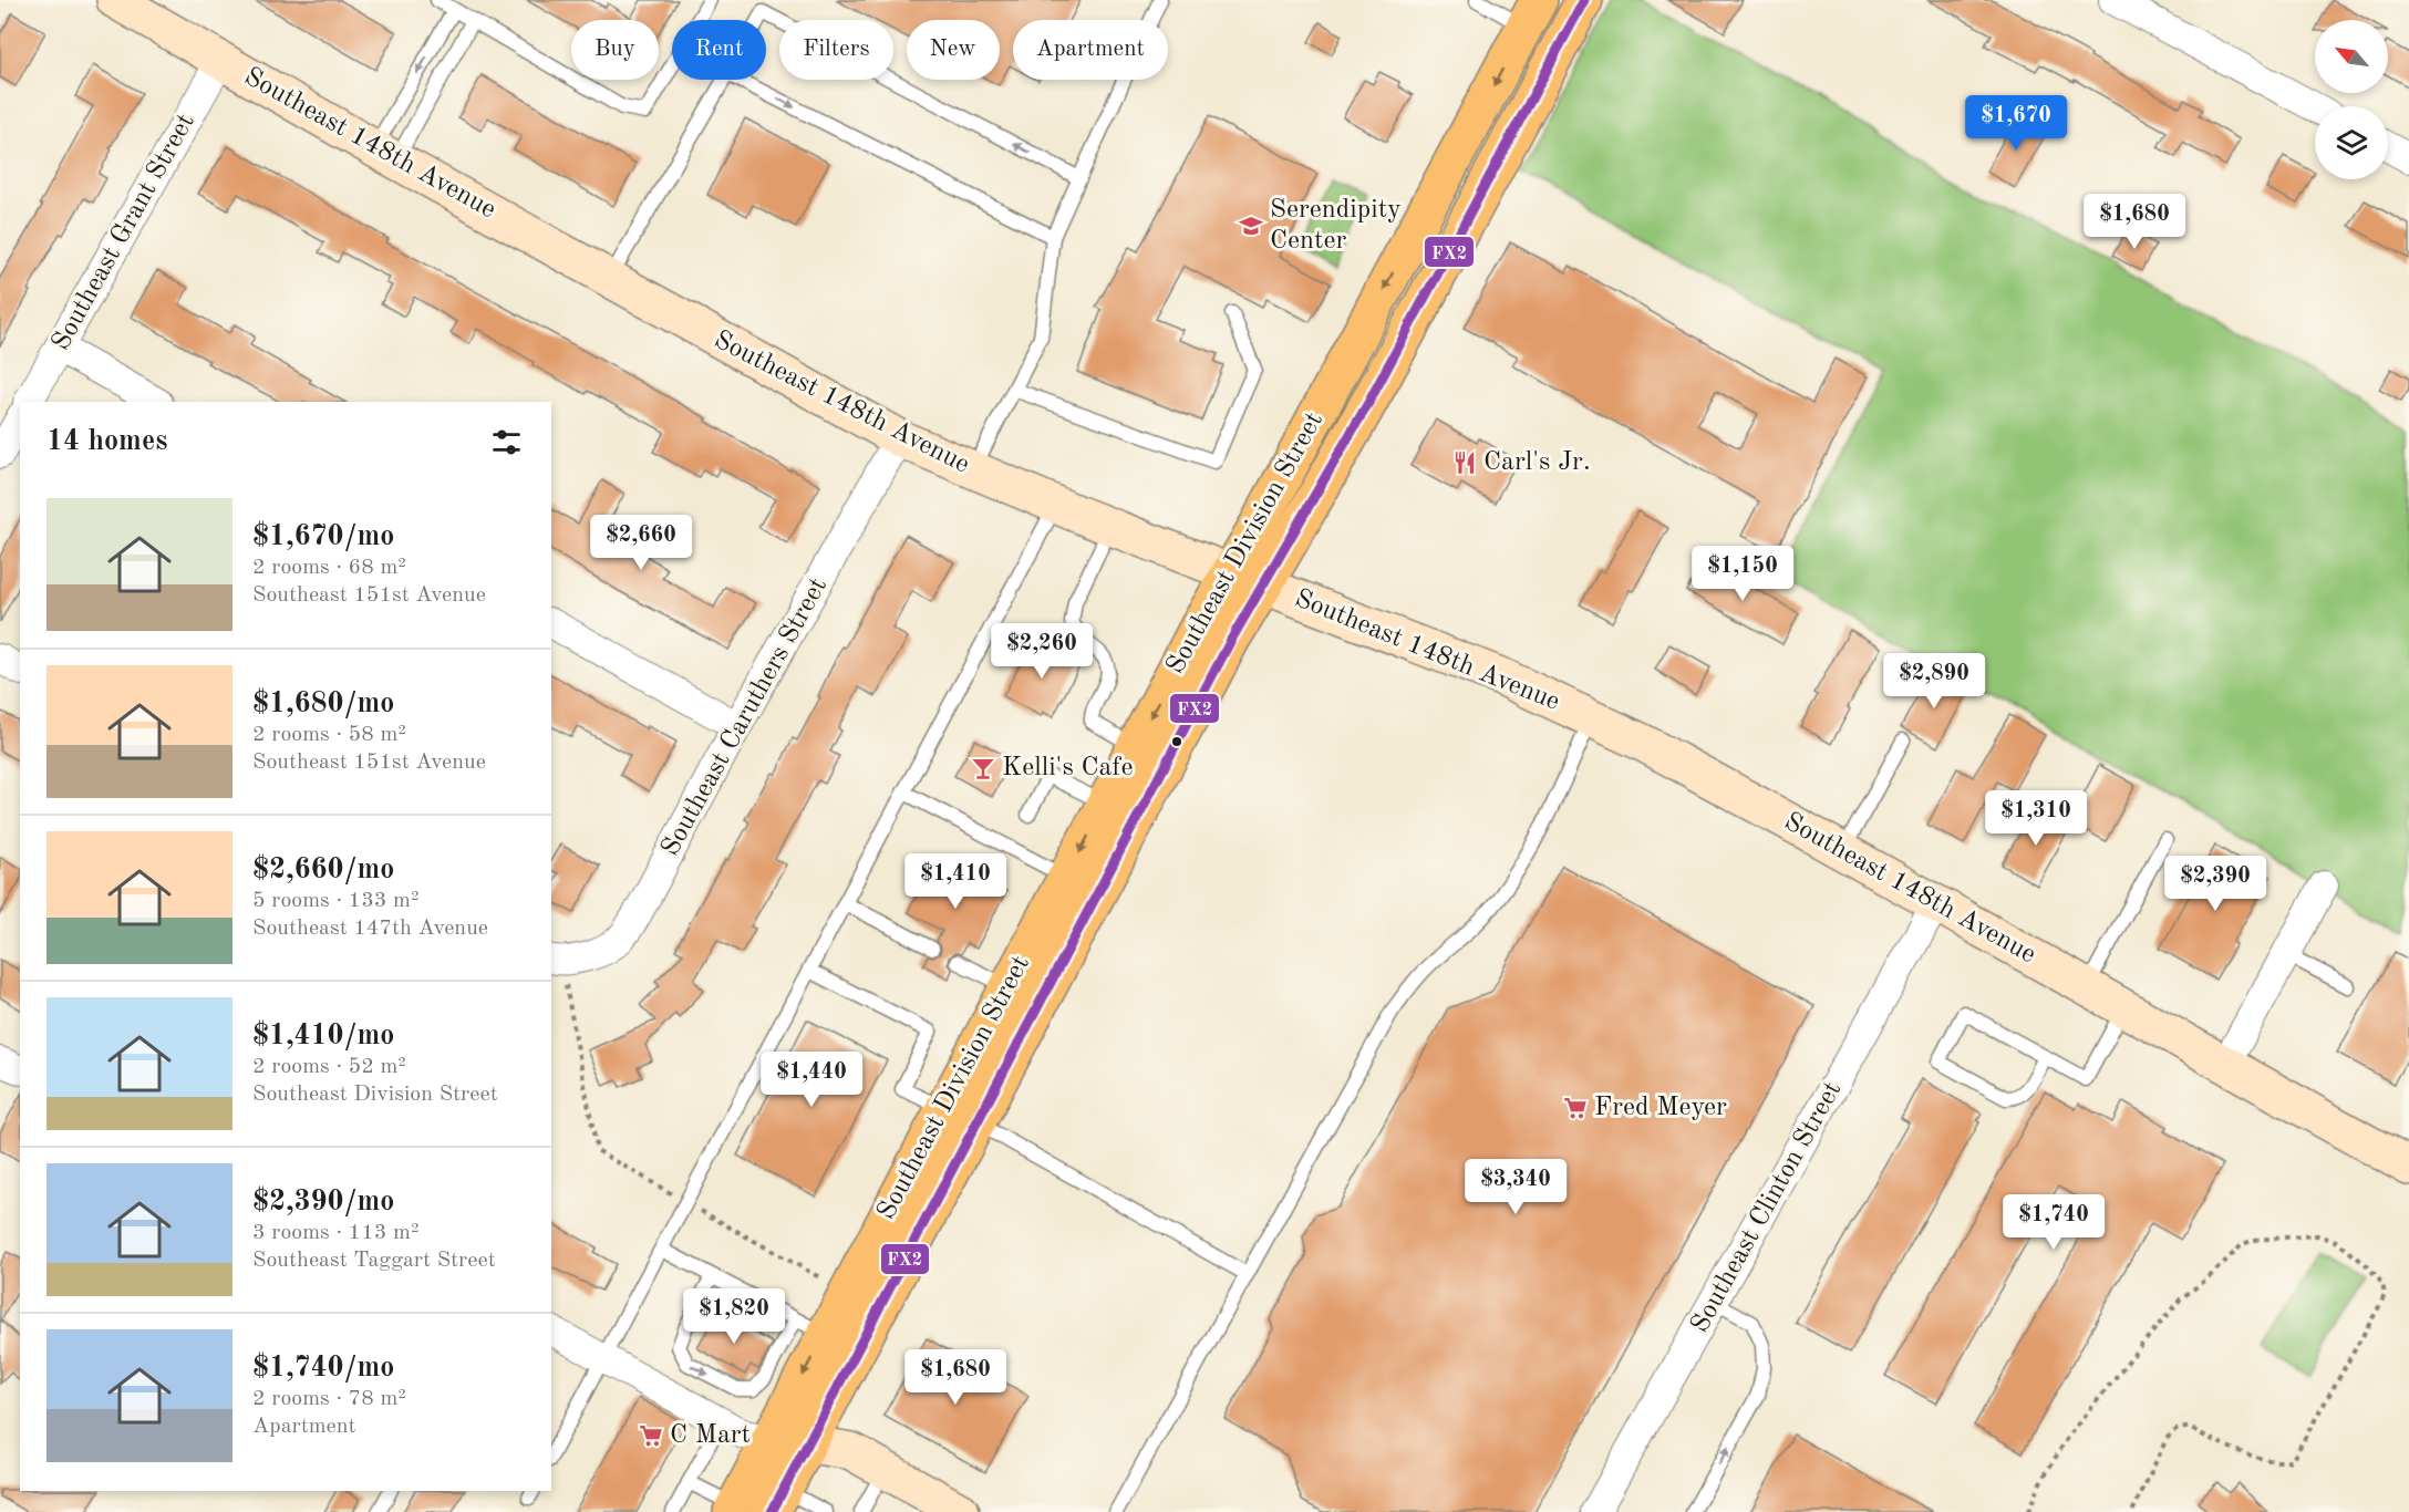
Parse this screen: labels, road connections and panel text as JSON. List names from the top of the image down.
{
  "streets": {
    "main road": ["Southeast 148th Avenue", "Southeast Division Street"],
    "street": ["Southeast Grant Street", "Southeast Caruthers Street", "Southeast Clinton Street"]
  },
  "crossings": [
    ["Southeast 148th Avenue", "Southeast Grant Street"],
    ["Southeast 148th Avenue", "Southeast Division Street"],
    ["Southeast 148th Avenue", "Southeast Caruthers Street"],
    ["Southeast 148th Avenue", "Southeast Clinton Street"]
  ],
  "places": {
    "school or university": ["Serendipity Center"],
    "restaurant": ["Carl's Jr."],
    "bar": ["Kelli's Cafe"],
    "supermarket": ["Fred Meyer", "C Mart"]
  },
  "lines": ["transit line FX2"],
  "north": "top left",
  "page": {
    "chip": [
      "Buy",
      "Rent",
      "Filters",
      "New",
      "Apartment"
    ],
    "price": [
      "$1,670",
      "$1,680",
      "$2,660",
      "$1,150",
      "$2,260",
      "$2,890",
      "$1,310",
      "$1,410",
      "$2,390",
      "$1,440",
      "$3,340",
      "$1,740",
      "$1,820",
      "$1,680"
    ],
    "heading": "14 homes",
    "list": [
      {
        "name": "$1,670/mo",
        "note": "2 rooms · 68 m² · Southeast 151st Avenue"
      },
      {
        "name": "$1,680/mo",
        "note": "2 rooms · 58 m² · Southeast 151st Avenue"
      },
      {
        "name": "$2,660/mo",
        "note": "5 rooms · 133 m² · Southeast 147th Avenue"
      },
      {
        "name": "$1,410/mo",
        "note": "2 rooms · 52 m² · Southeast Division Street"
      },
      {
        "name": "$2,390/mo",
        "note": "3 rooms · 113 m² · Southeast Taggart Street"
      },
      {
        "name": "$1,740/mo",
        "note": "2 rooms · 78 m² · Apartment"
      }
    ]
  }
}
